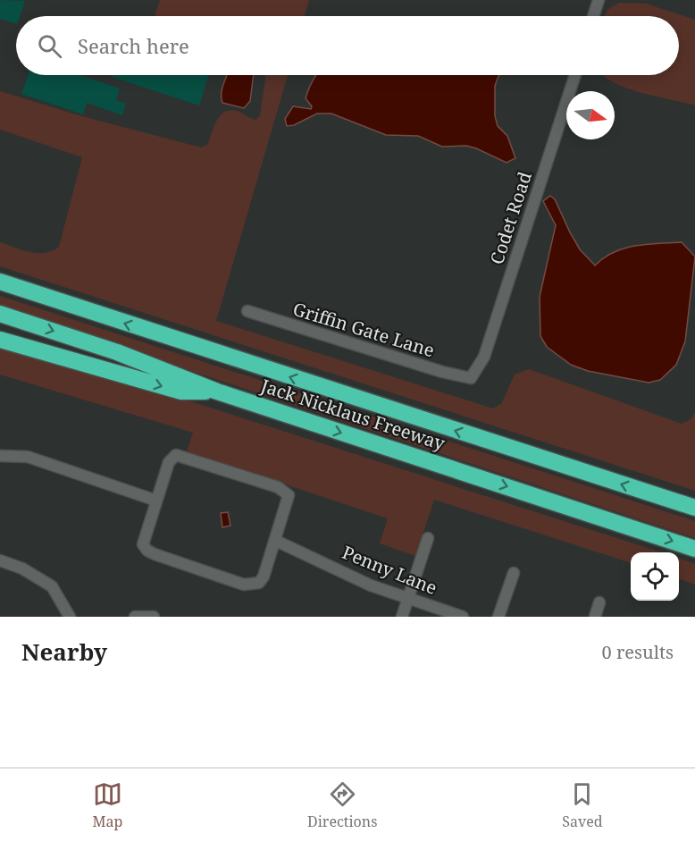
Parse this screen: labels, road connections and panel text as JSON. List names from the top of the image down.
{
  "streets": {
    "highway": ["Jack Nicklaus Freeway"],
    "street": ["Codet Road", "Griffin Gate Lane", "Penny Lane"]
  },
  "crossings": [
    ["Codet Road", "Griffin Gate Lane"]
  ],
  "north": "right",
  "page": {
    "search": "Search here",
    "heading": ["Nearby", "0 results"],
    "nav": ["Map", "Directions", "Saved"]
  }
}
